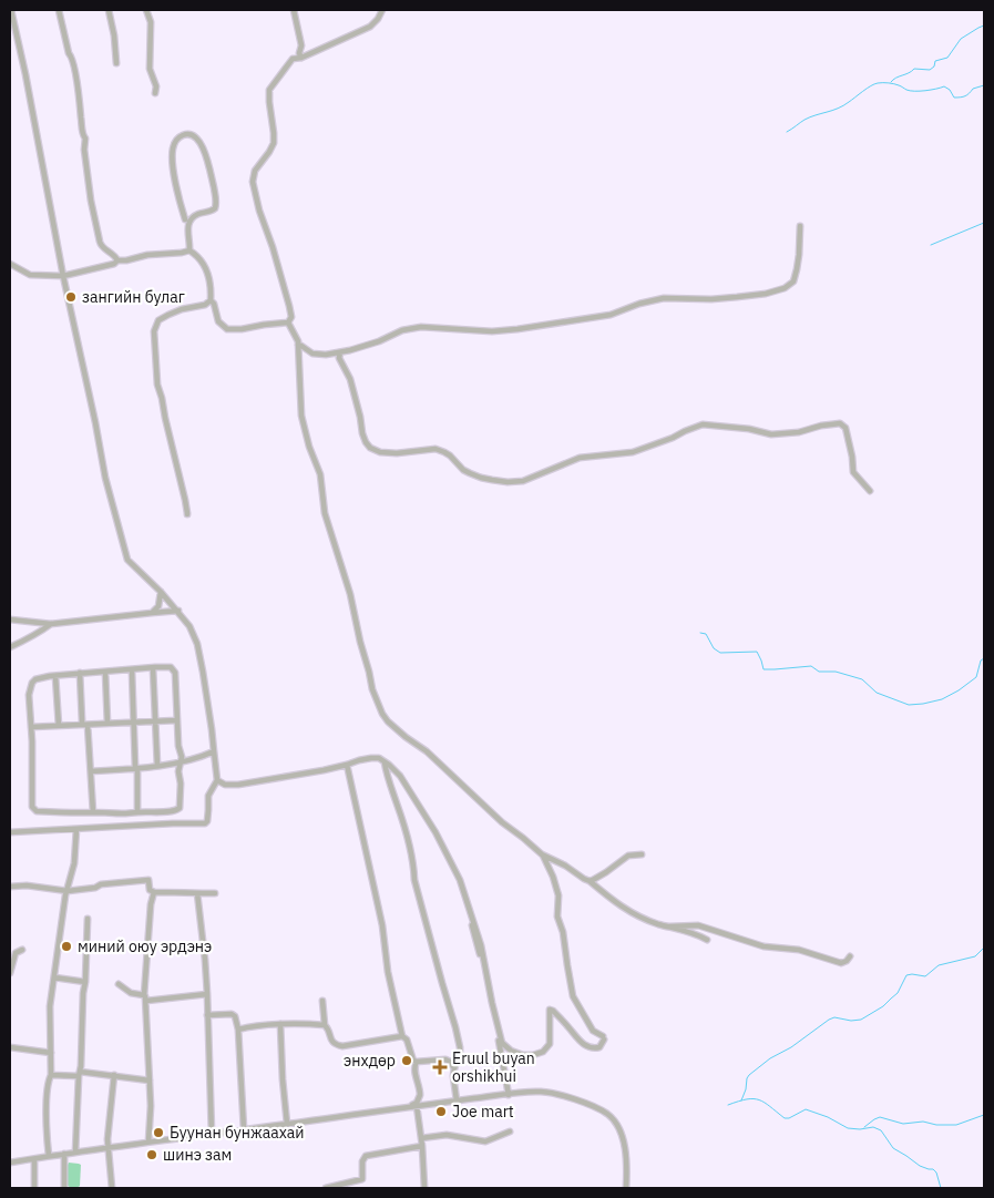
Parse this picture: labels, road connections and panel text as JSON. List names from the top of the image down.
{
  "places": {
    "other": [
      "зангийн булаг",
      "миний оюу эрдэнэ",
      "энхдөр",
      "Joe mart",
      "Буунан бунжаахай",
      "шинэ зам"
    ],
    "health": ["Eruul buyan orshikhui"]
  }
}
